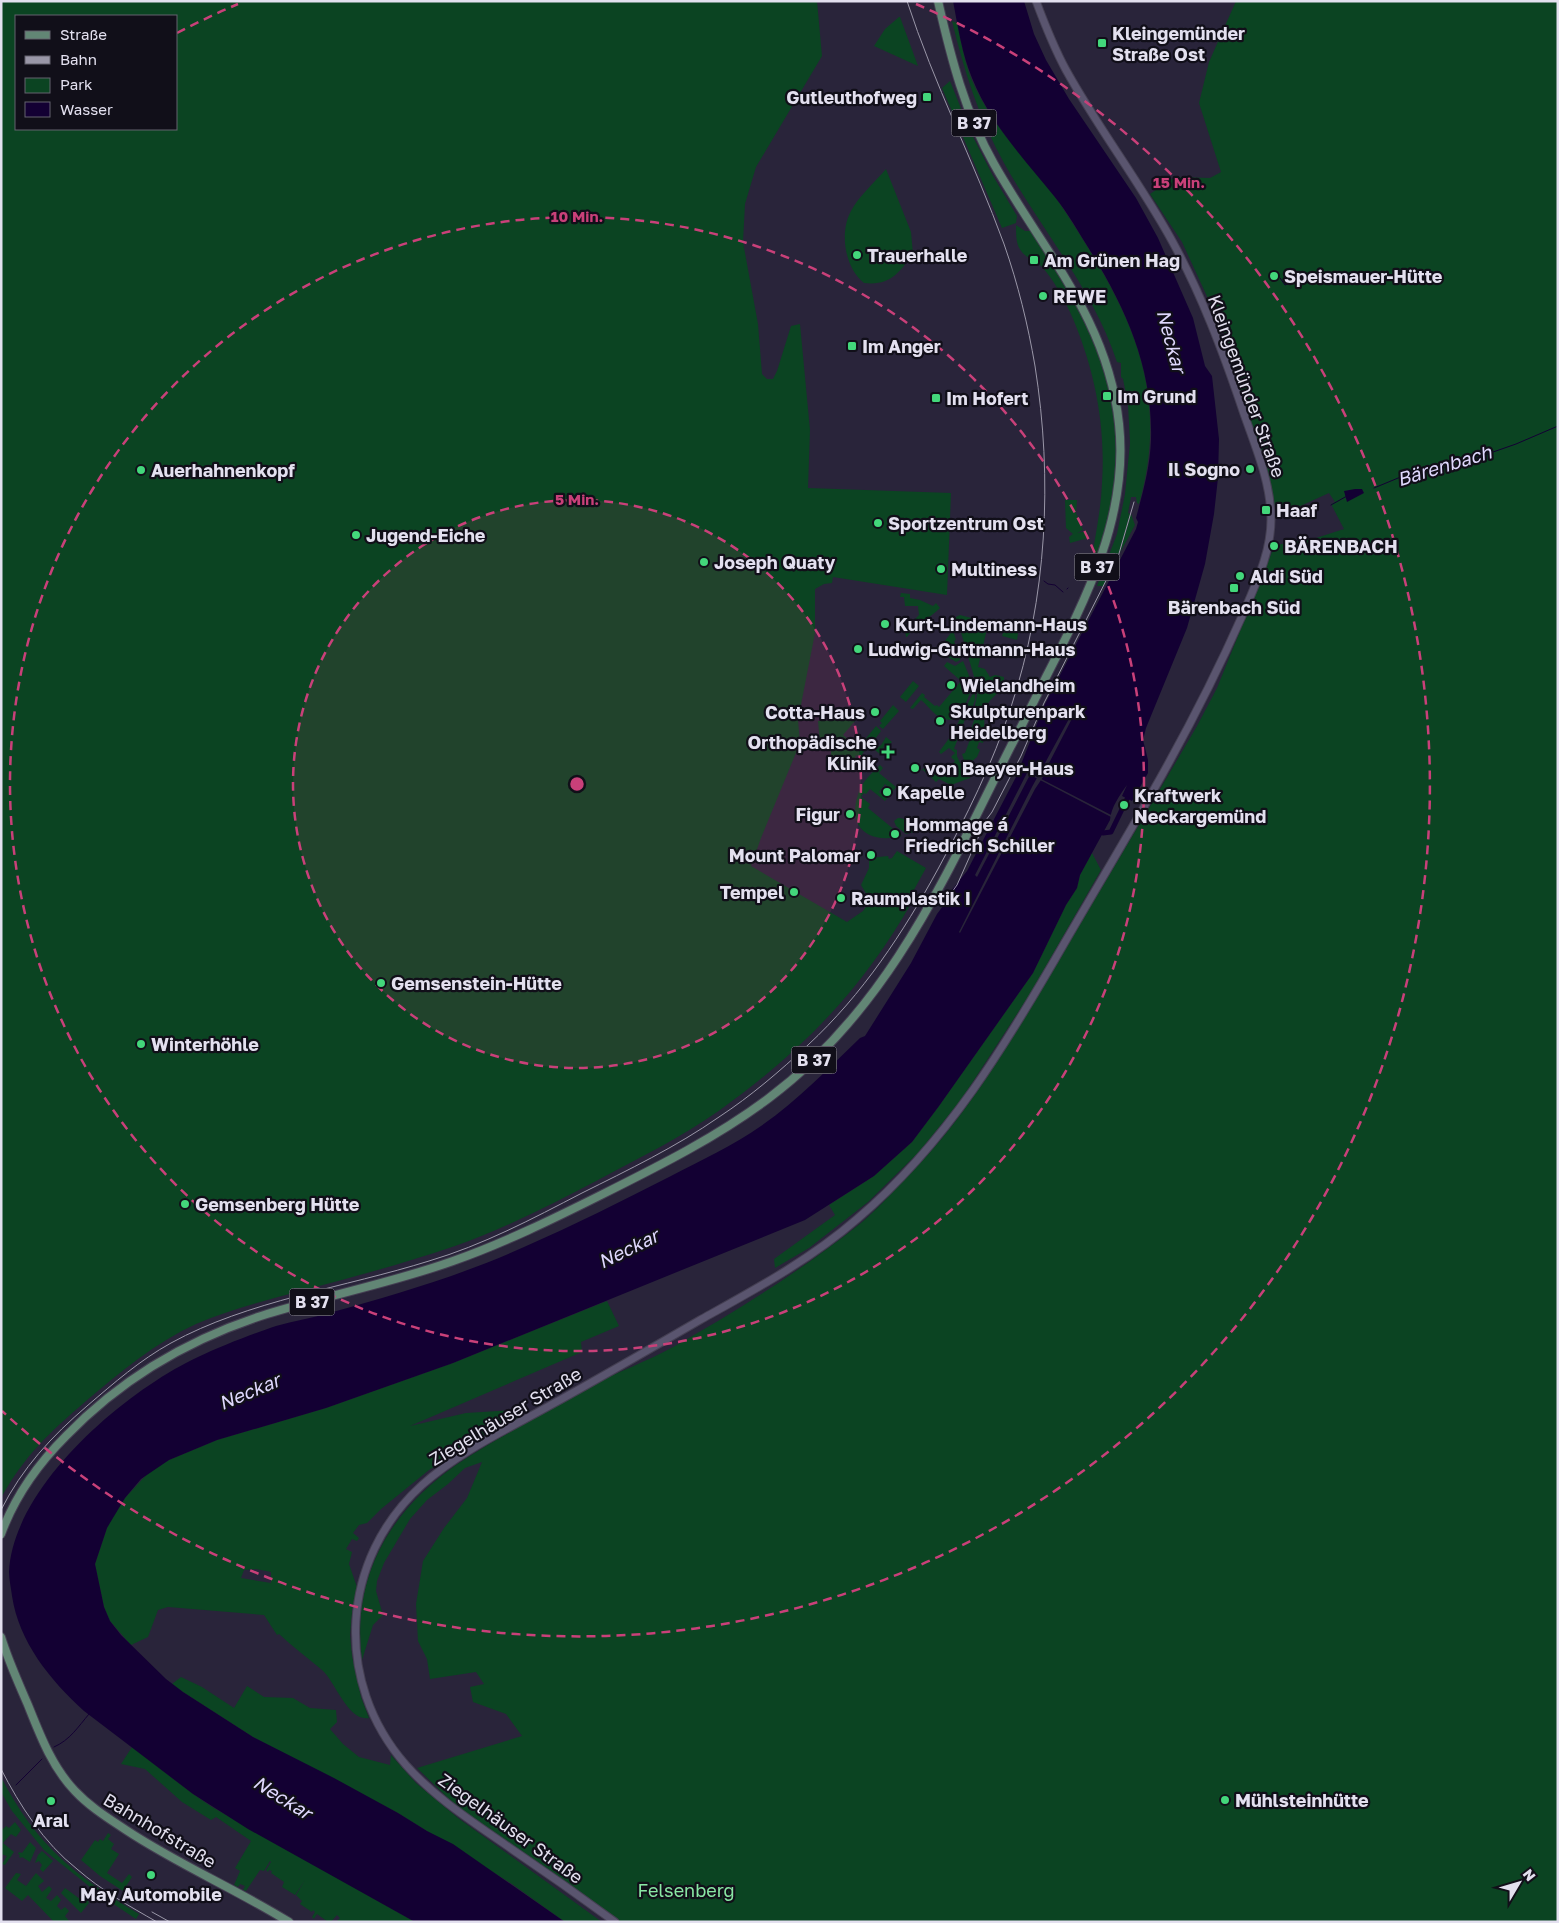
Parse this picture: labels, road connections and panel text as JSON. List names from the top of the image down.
{
  "streets": {
    "main road": [
      "B 37",
      "Kleingemünder Straße",
      "Ziegelhäuser Straße",
      "Bahnhofstraße"
    ]
  },
  "crossings": [
    ["Kleingemünder Straße", "Ziegelhäuser Straße"]
  ],
  "water": ["Neckar", "Bärenbach"],
  "parks": ["Felsenberg"],
  "places": {
    "transit": [
      "Kleingemünder Straße Ost",
      "Gutleuthofweg",
      "Am Grünen Hag",
      "Im Anger",
      "Im Grund",
      "Im Hofert",
      "Haaf",
      "Bärenbach Süd"
    ],
    "other": [
      "Trauerhalle",
      "Speismauer-Hütte",
      "REWE",
      "Il Sogno",
      "Auerhahnenkopf",
      "Sportzentrum Ost",
      "Jugend-Eiche",
      "BÄRENBACH",
      "Joseph Quaty",
      "Multiness",
      "Aldi Süd",
      "Kurt-Lindemann-Haus",
      "Ludwig-Guttmann-Haus",
      "Wielandheim",
      "Cotta-Haus",
      "Skulpturenpark Heidelberg",
      "von Baeyer-Haus",
      "Kapelle",
      "Kraftwerk Neckargemünd",
      "Figur",
      "Hommage á Friedrich Schiller",
      "Mount Palomar",
      "Tempel",
      "Raumplastik I",
      "Gemsenstein-Hütte",
      "Winterhöhle",
      "Gemsenberg Hütte",
      "Mühlsteinhütte",
      "Aral",
      "May Automobile"
    ],
    "health": ["Orthopädische Klinik"]
  },
  "legend": [
    "Straße",
    "Bahn",
    "Park",
    "Wasser"
  ],
  "north": "top right",
  "rings": ["15 Min.", "10 Min.", "5 Min."]
}
